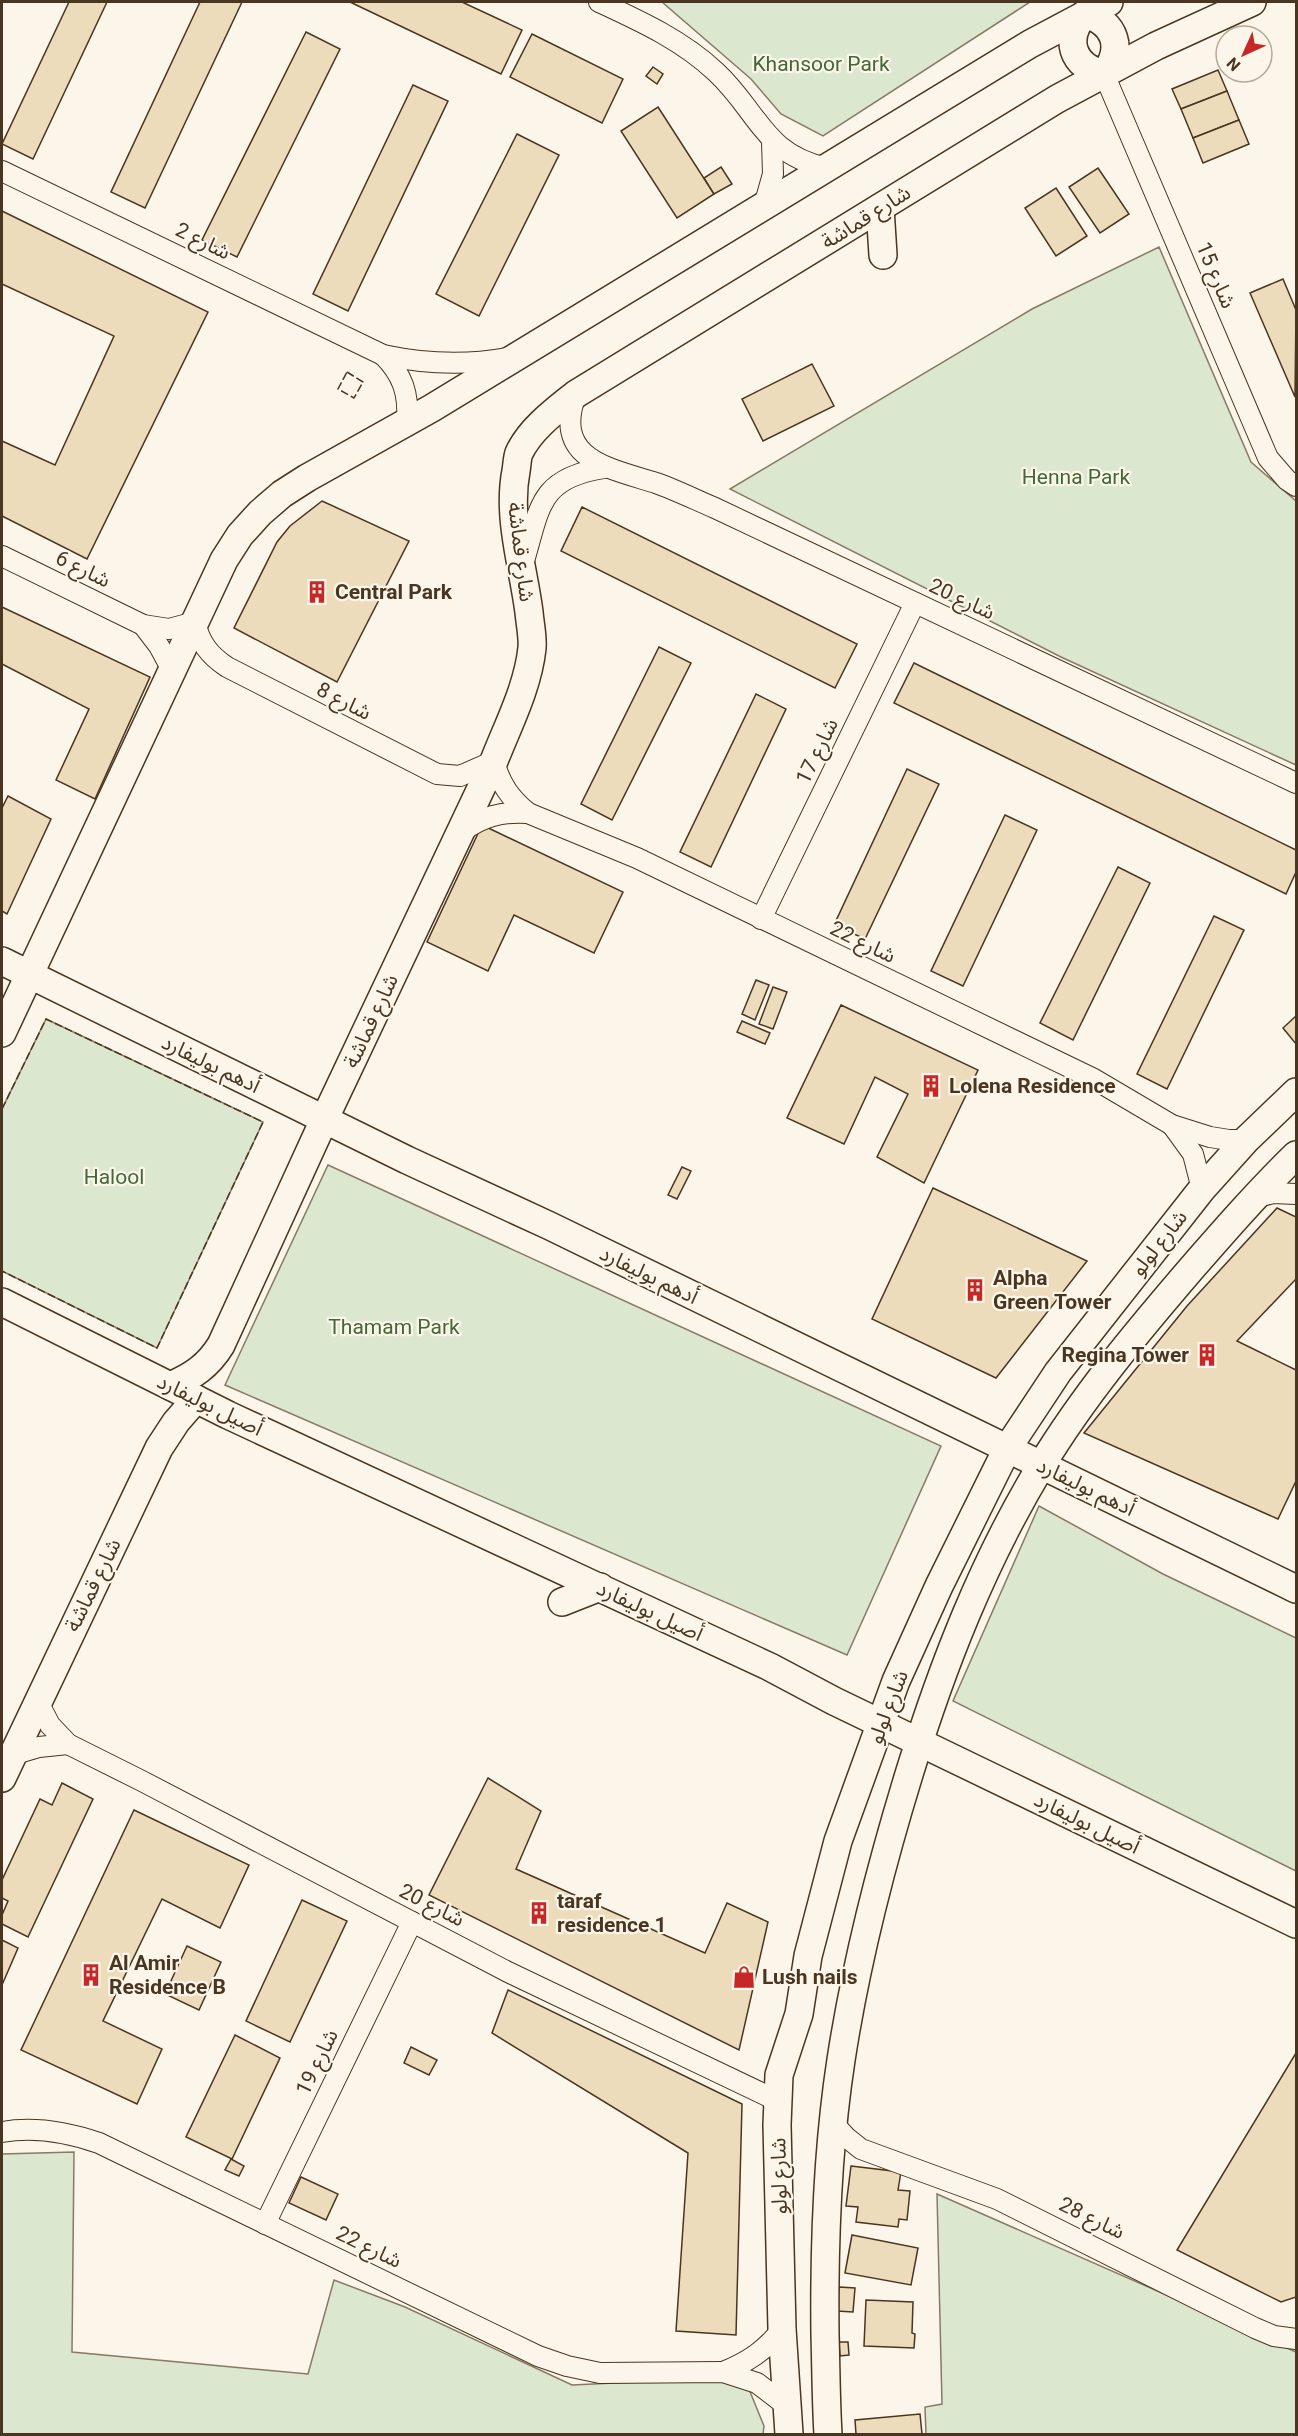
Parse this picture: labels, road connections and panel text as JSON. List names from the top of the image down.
{
  "streets": {
    "street": [
      "شارع قماشة",
      "شارع 2",
      "شارع 15",
      "شارع 6",
      "شارع 20",
      "شارع 8",
      "شارع 17",
      "شارع 22",
      "أدهم بوليفارد",
      "شارع لولو",
      "أصيل بوليفارد",
      "شارع 19",
      "شارع 28"
    ]
  },
  "crossings": [
    ["شارع قماشة", "شارع 15"],
    ["شارع قماشة", "شارع 20"],
    ["شارع قماشة", "شارع 8"],
    ["شارع قماشة", "شارع 22"],
    ["شارع قماشة", "أدهم بوليفارد"],
    ["شارع قماشة", "أصيل بوليفارد"],
    ["شارع 6", "شارع 8"],
    ["شارع 20", "شارع 17"],
    ["شارع 20", "شارع لولو"],
    ["شارع 20", "شارع 19"],
    ["شارع 8", "شارع 22"],
    ["شارع 17", "شارع 22"],
    ["شارع 22", "شارع لولو"],
    ["شارع 22", "شارع 19"],
    ["أدهم بوليفارد", "شارع لولو"],
    ["شارع لولو", "أصيل بوليفارد"],
    ["شارع لولو", "شارع 28"]
  ],
  "parks": [
    "Khansoor Park",
    "Henna Park",
    "Halool",
    "Thamam Park"
  ],
  "places": {
    "building": [
      "Central Park",
      "Lolena Residence",
      "Alpha Green Tower",
      "Regina Tower",
      "taraf residence 1",
      "Al Amir Residence B"
    ],
    "shop": ["Lush nails"]
  },
  "north": "bottom left"
}
